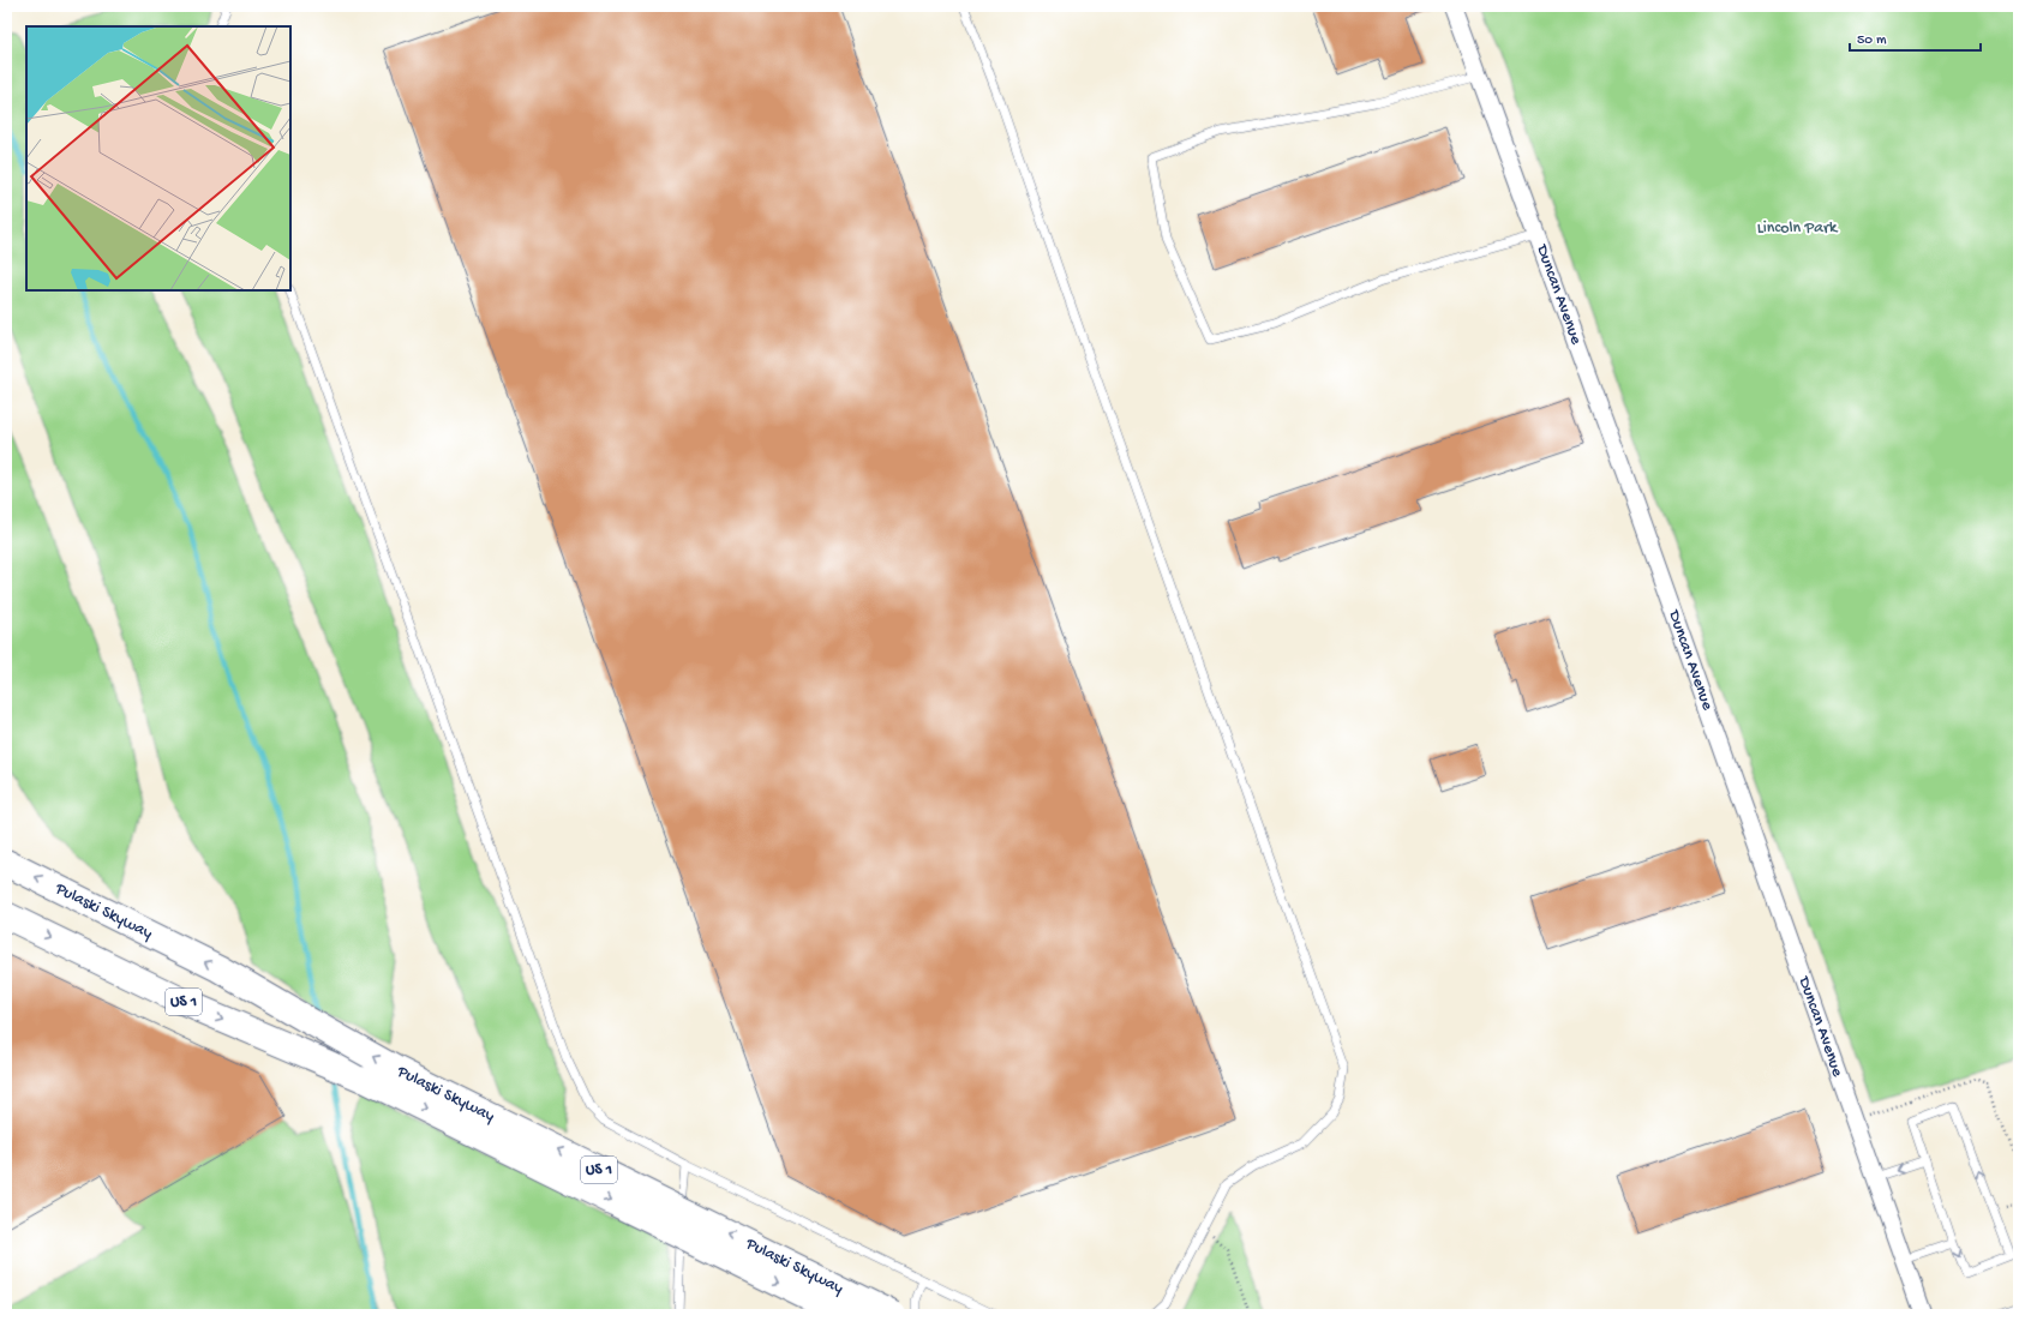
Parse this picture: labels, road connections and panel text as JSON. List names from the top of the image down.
{
  "streets": {
    "highway": ["Pulaski Skyway", "US 1"],
    "street": ["Duncan Avenue"]
  },
  "parks": ["Lincoln Park"],
  "scale_bar": "50 m"
}
